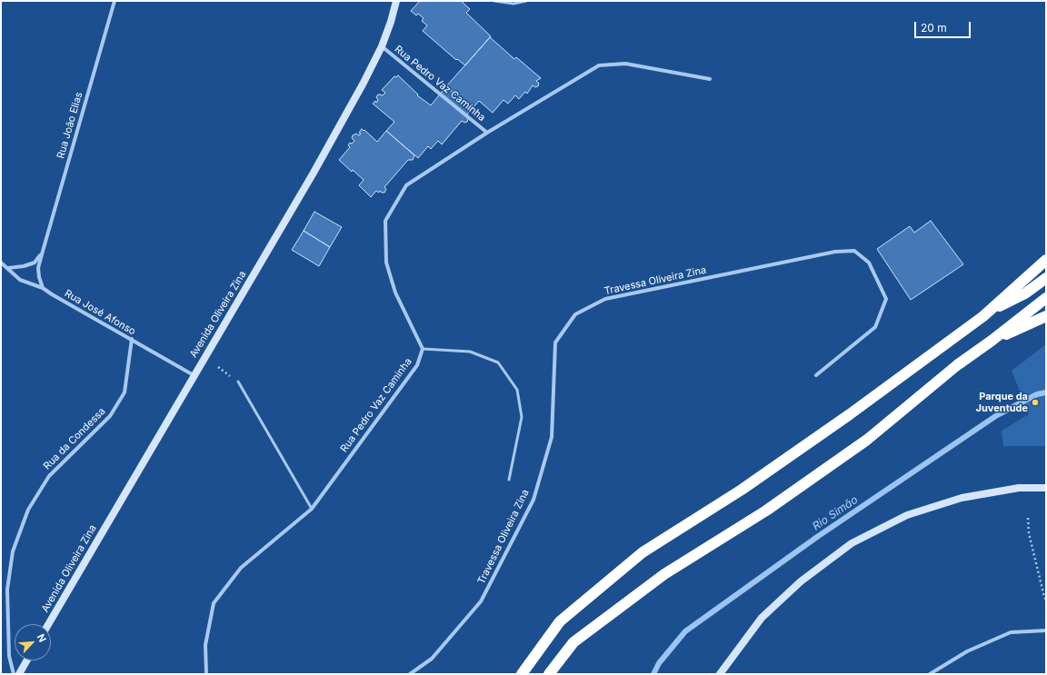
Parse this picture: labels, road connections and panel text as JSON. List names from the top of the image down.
{
  "streets": {
    "street": [
      "Rua Pedro Vaz Caminha",
      "Rua João Elias",
      "Travessa Oliveira Zina",
      "Rua José Afonso",
      "Avenida Oliveira Zina",
      "Rua da Condessa"
    ]
  },
  "crossings": [
    ["Rua Pedro Vaz Caminha", "Avenida Oliveira Zina"],
    ["Rua João Elias", "Rua José Afonso"],
    ["Rua José Afonso", "Avenida Oliveira Zina"],
    ["Rua José Afonso", "Rua da Condessa"]
  ],
  "water": ["Rio Simão"],
  "places": ["Parque da Juventude"],
  "scale_bar": "20 m",
  "north": "top right"
}
